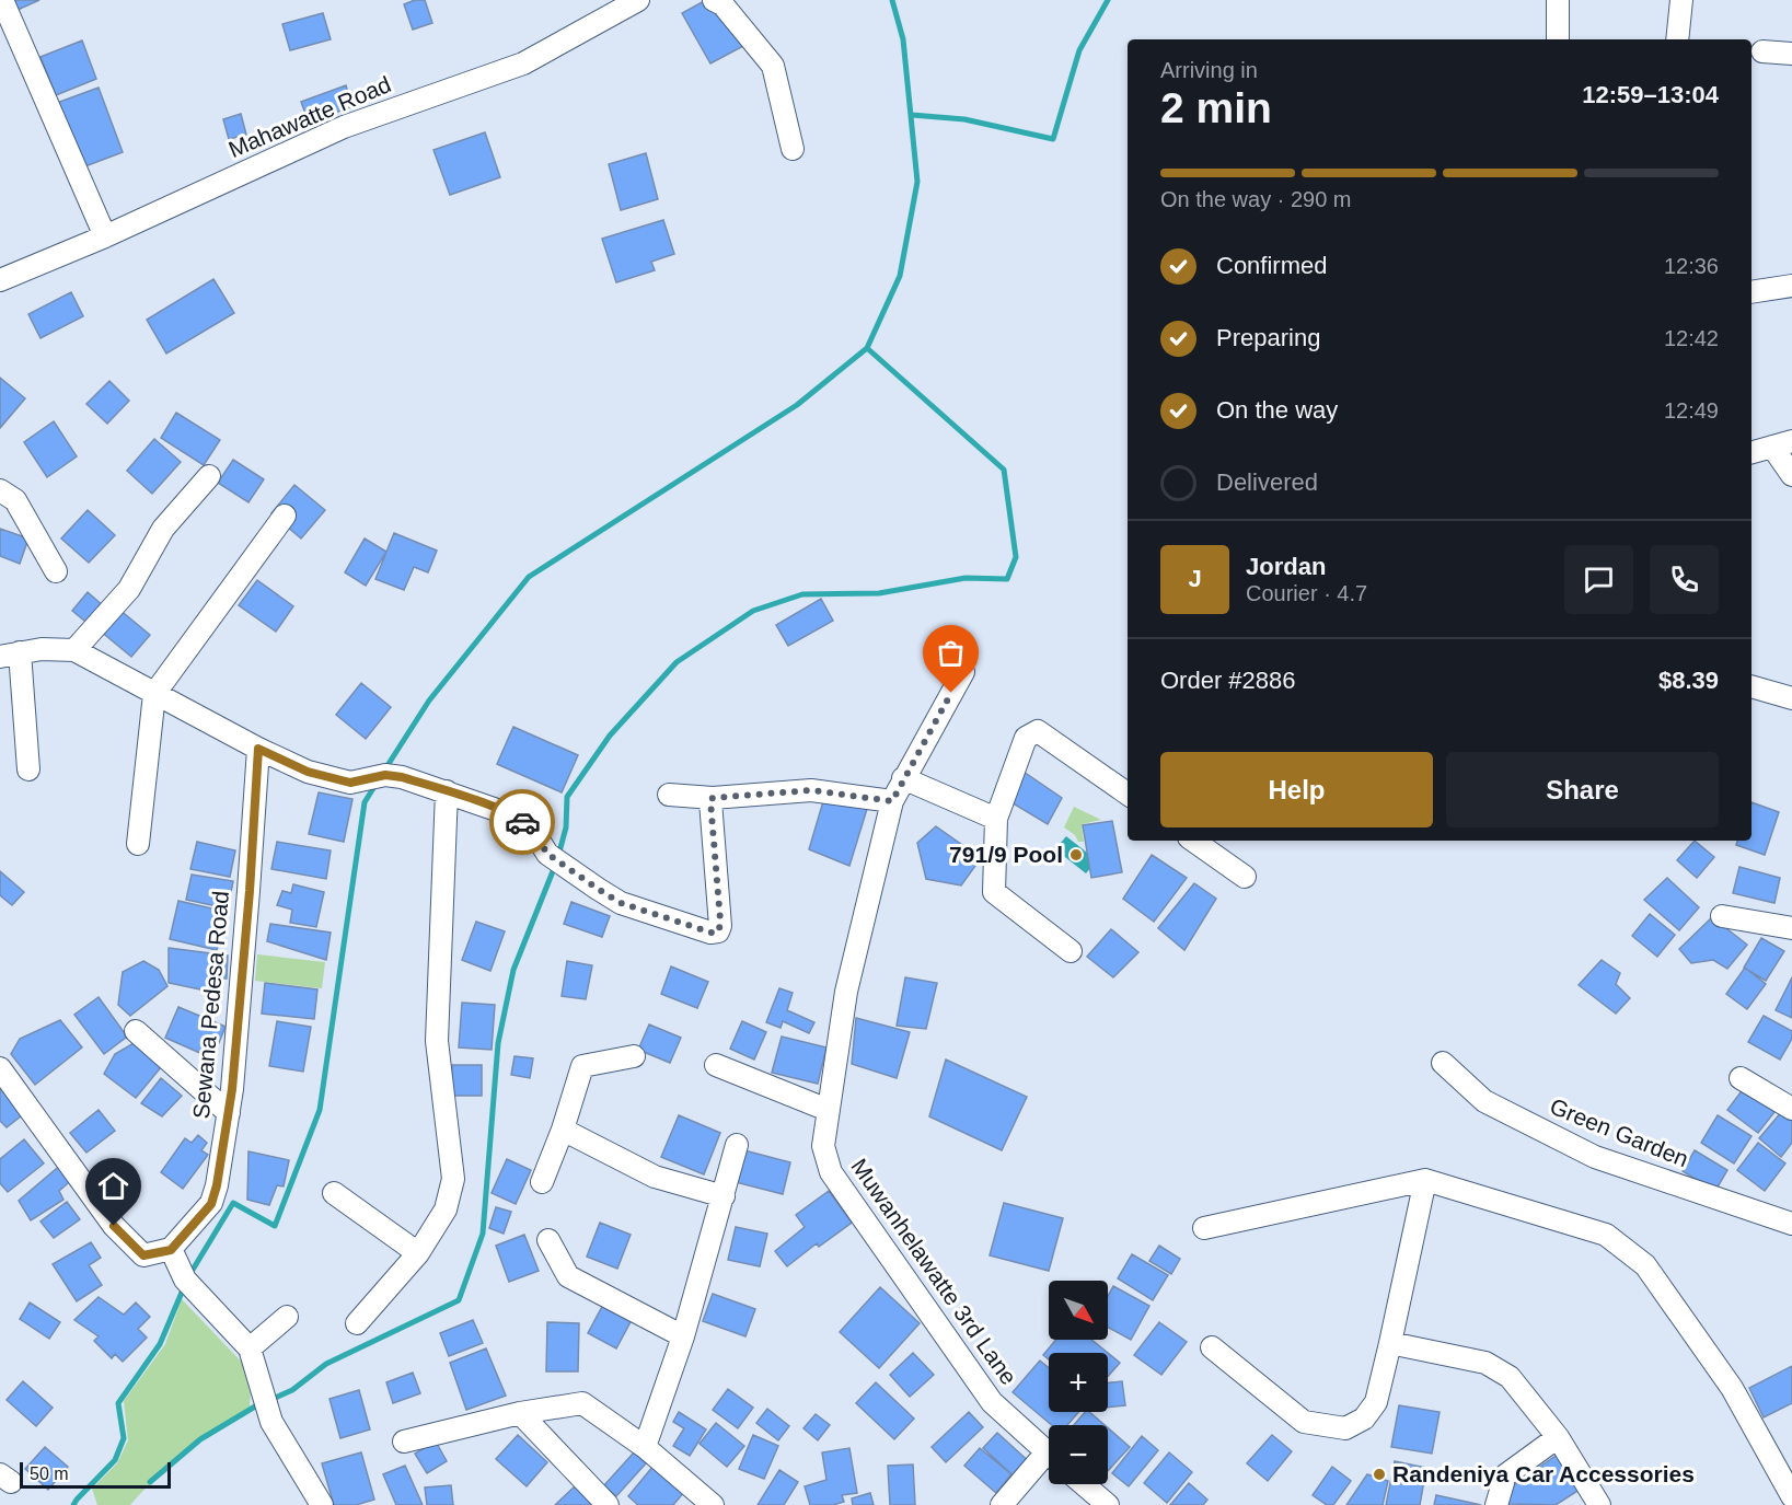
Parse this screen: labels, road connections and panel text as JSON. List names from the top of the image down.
{
  "streets": {
    "street": [
      "Mahawatte Road",
      "Sewana Pedesa Road",
      "Green Garden",
      "Muwanhelawatte 3rd Lane"
    ]
  },
  "places": ["791/9 Pool", "Randeniya Car Accessories"],
  "scale_bar": "50 m",
  "north": "bottom right",
  "page": {
    "heading": ["2 min", "Arriving in", "12:59–13:04"],
    "panel": [
      "Jordan",
      "Courier · 4.7",
      "Order #2886",
      "$8.39"
    ],
    "bar": "On the way · 290 m",
    "list": [
      ["Confirmed", "12:36"],
      ["Preparing", "12:42"],
      ["On the way", "12:49"],
      "Delivered"
    ],
    "round": "J",
    "buttons": ["Help", "Share"],
    "map_buttons": ["+", "−"],
    "scale": "50 m"
  }
}
